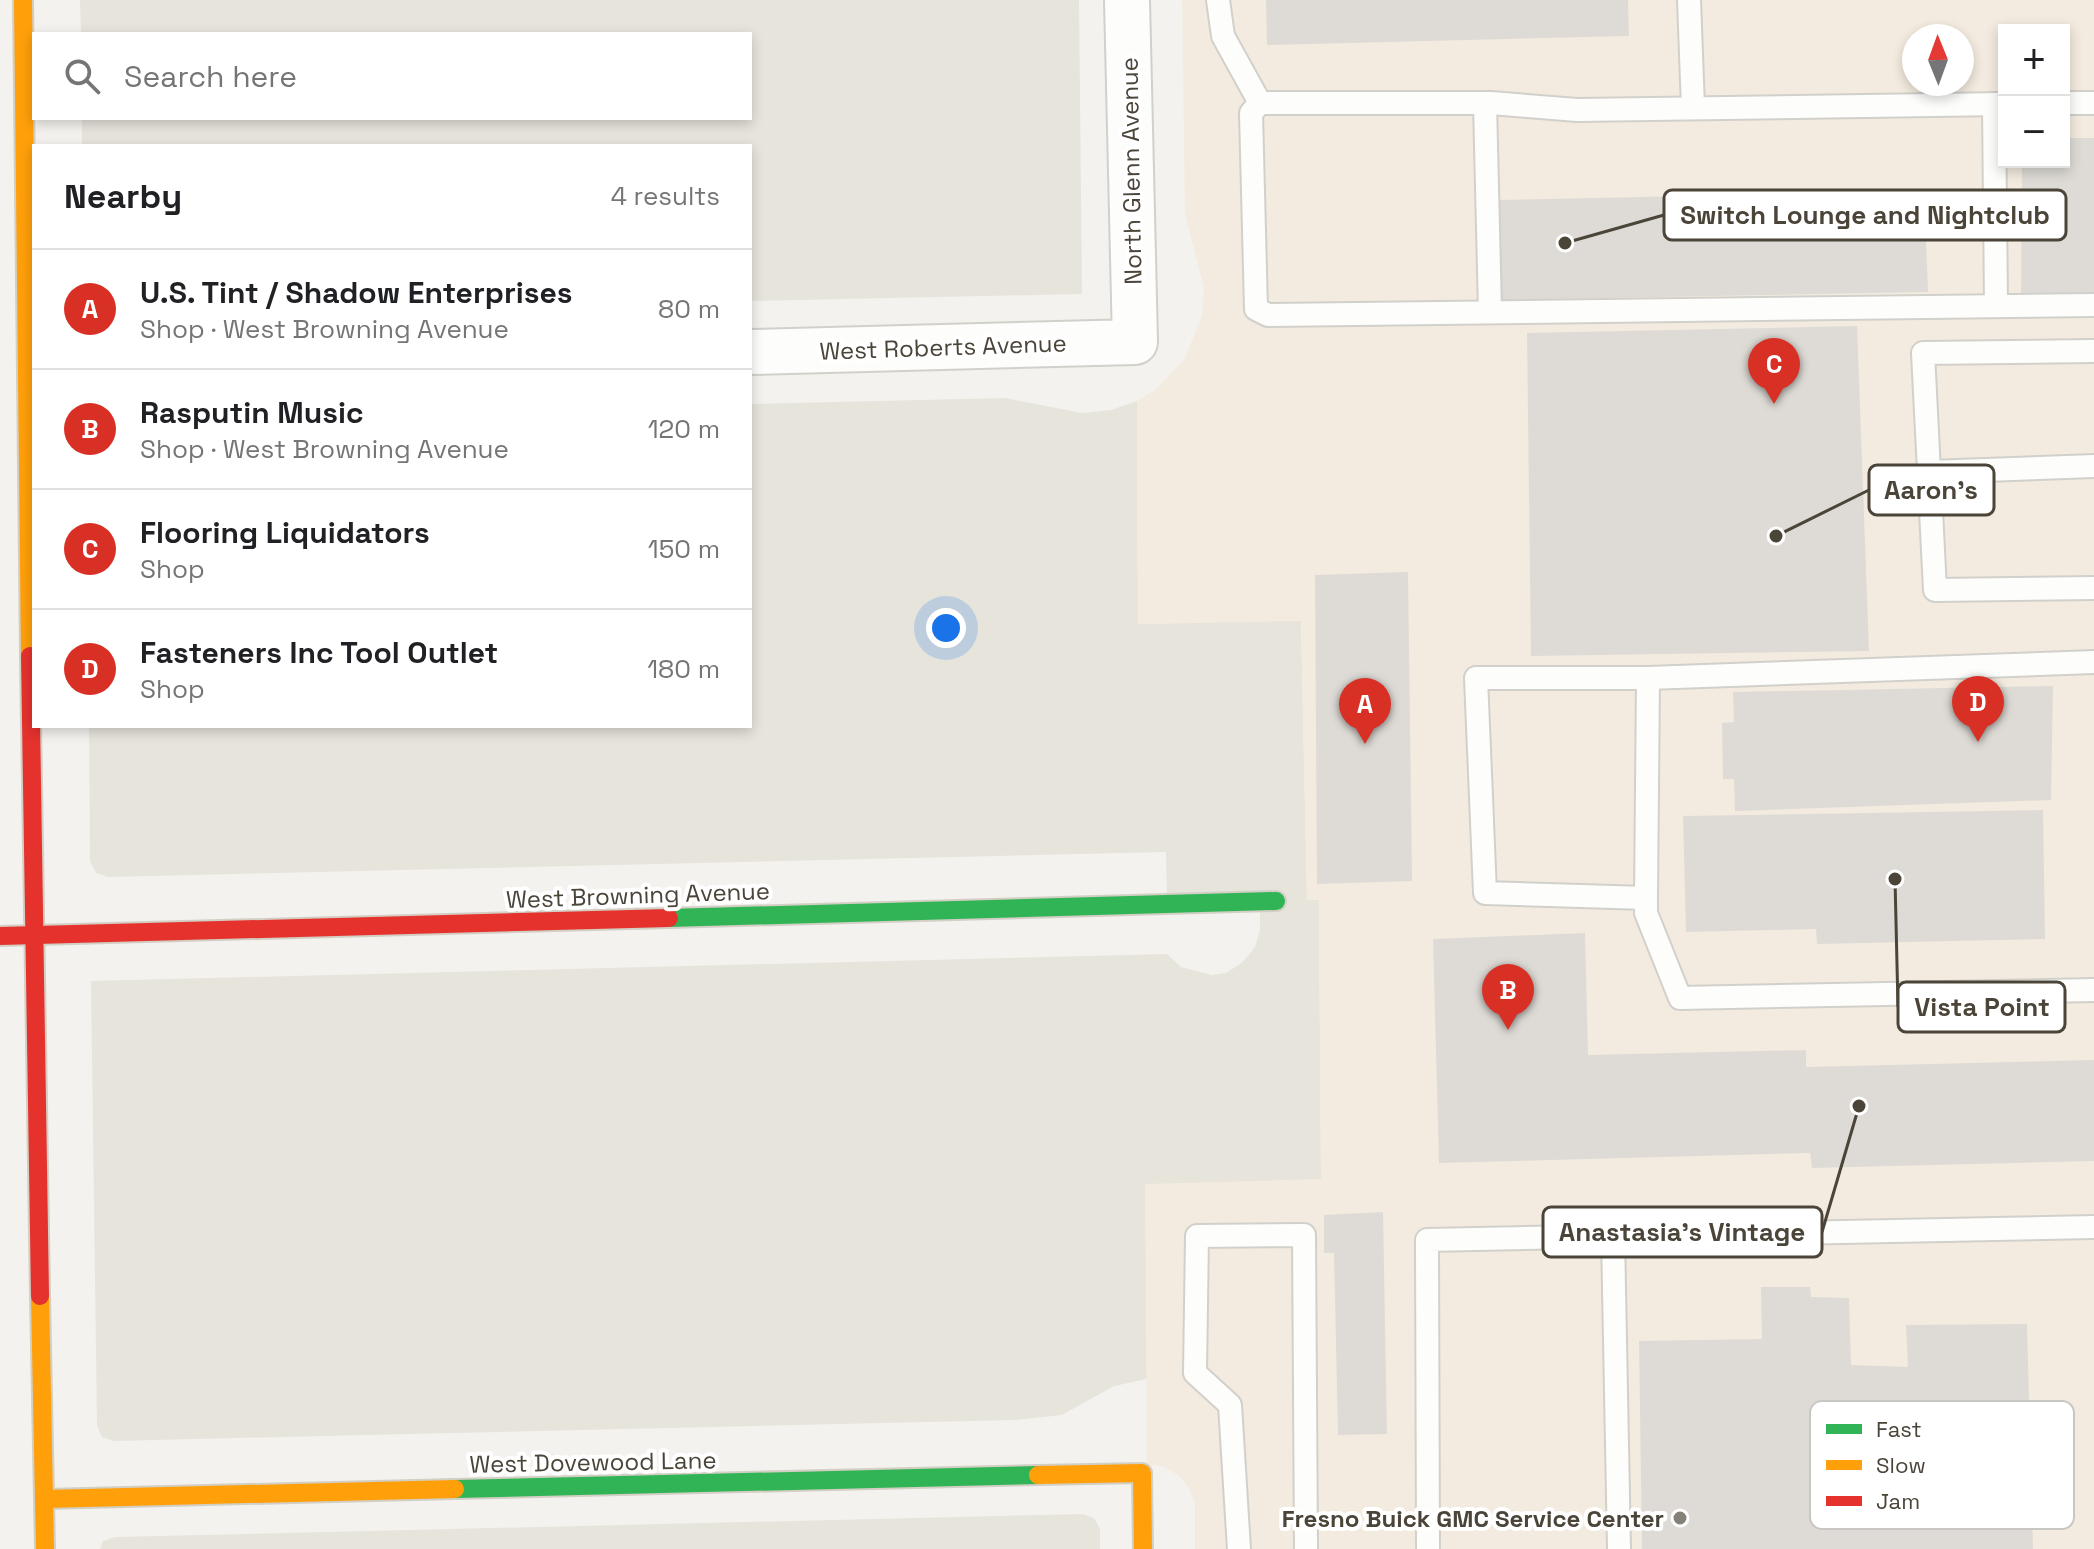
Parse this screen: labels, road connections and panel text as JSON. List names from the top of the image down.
{
  "streets": {
    "street": [
      "North Glenn Avenue",
      "West Roberts Avenue",
      "West Browning Avenue",
      "West Dovewood Lane"
    ]
  },
  "crossings": [
    ["North Glenn Avenue", "West Roberts Avenue"]
  ],
  "places": [
    "Switch Lounge and Nightclub",
    "Aaron's",
    "Vista Point",
    "Anastasia's Vintage",
    "Fresno Buick GMC Service Center"
  ],
  "legend": ["Fast", "Slow", "Jam"],
  "north": "top",
  "page": {
    "map_buttons": ["+", "−"],
    "search": "Search here",
    "heading": ["Nearby", "4 results"],
    "list": [
      {
        "mark": "A",
        "name": "U.S. Tint / Shadow Enterprises",
        "note": "Shop · West Browning Avenue",
        "value": "80 m"
      },
      {
        "mark": "B",
        "name": "Rasputin Music",
        "note": "Shop · West Browning Avenue",
        "value": "120 m"
      },
      {
        "mark": "C",
        "name": "Flooring Liquidators",
        "note": "Shop",
        "value": "150 m"
      },
      {
        "mark": "D",
        "name": "Fasteners Inc Tool Outlet",
        "note": "Shop",
        "value": "180 m"
      }
    ],
    "pins": [
      "C",
      "D",
      "A",
      "B"
    ]
  }
}
